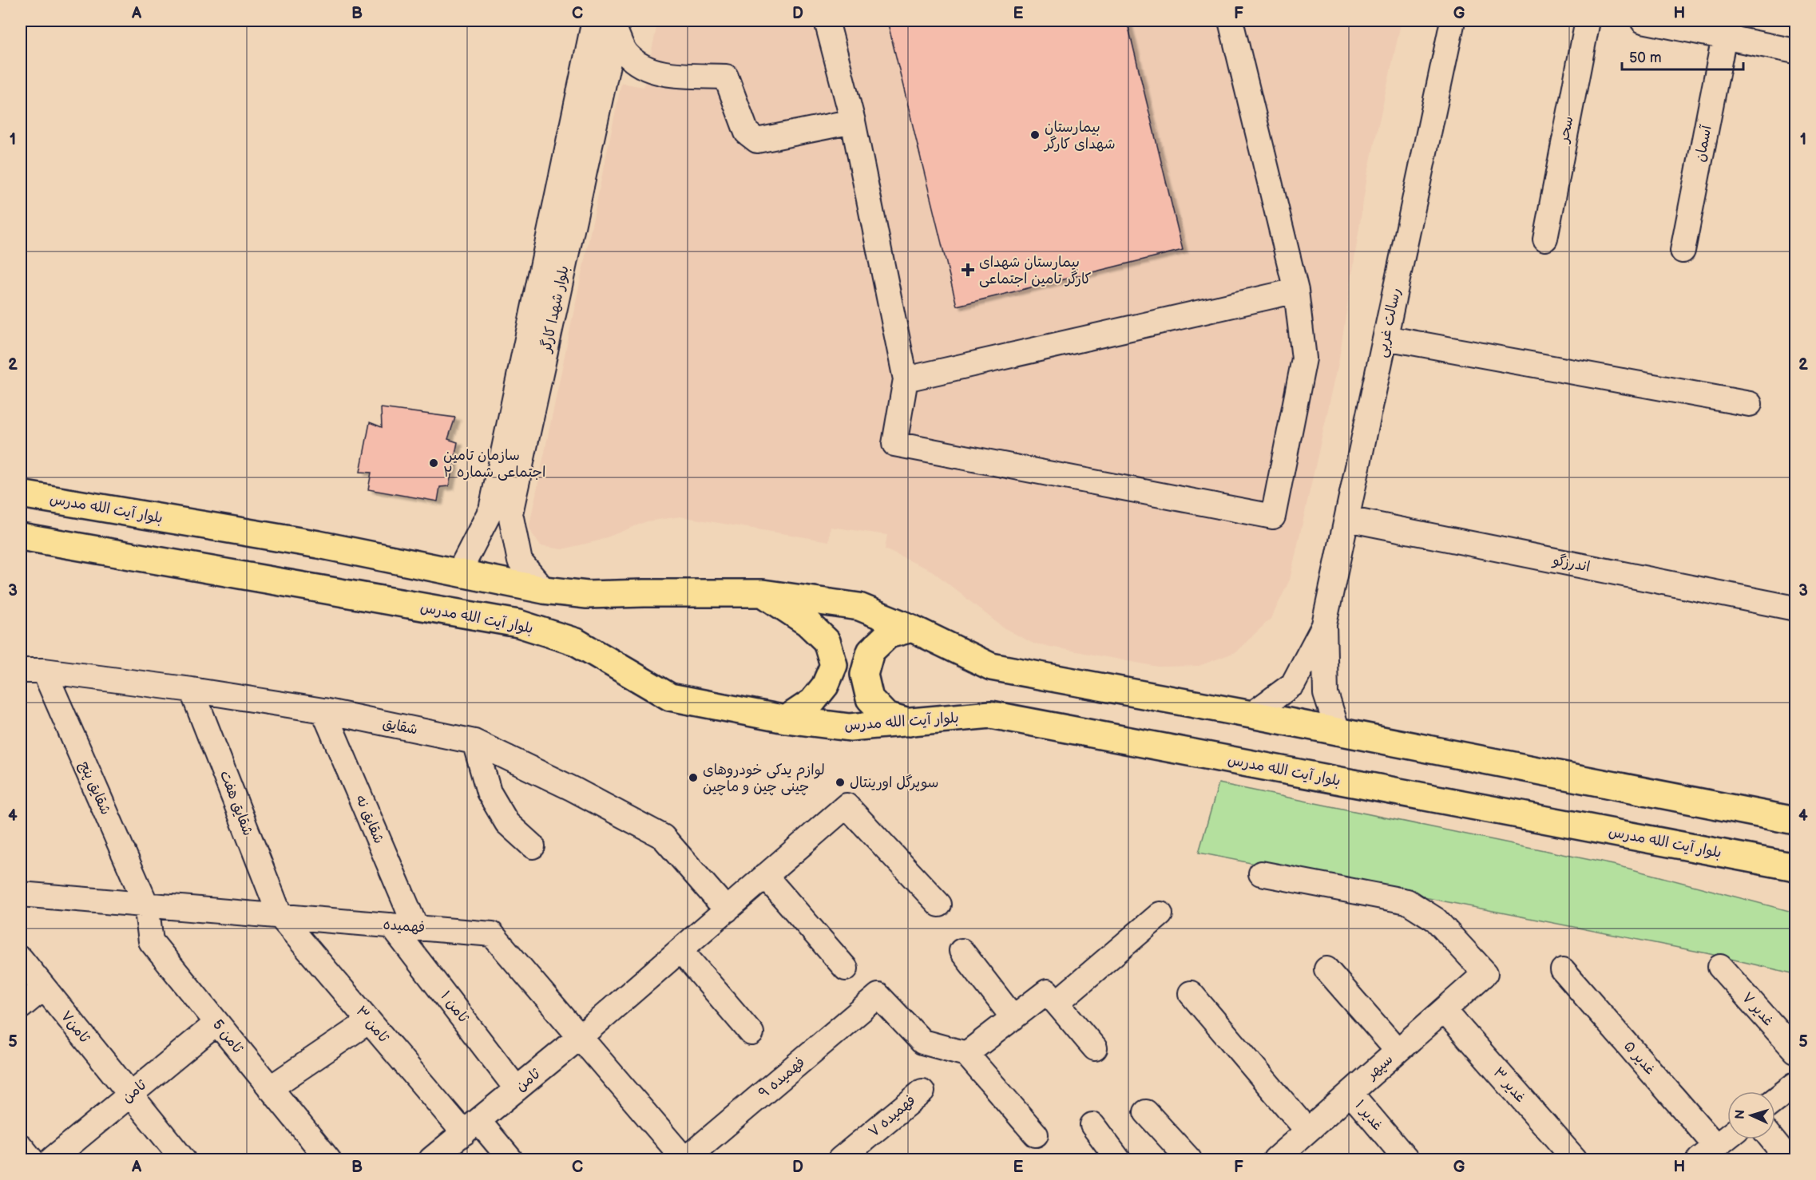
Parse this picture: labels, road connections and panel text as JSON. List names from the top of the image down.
{
  "streets": {
    "main road": ["بلوار آیت الله مدرس"],
    "street": [
      "سحر",
      "آسمان",
      "بلوار شهدا کارگر",
      "رسالت غربی",
      "اندرزگو",
      "شقایق",
      "شقایق پنج",
      "شقایق هفت",
      "شقایق نه",
      "فهمیده",
      "ثامن ۱",
      "غدیر ۷",
      "ثامن ۳",
      "ثامن۷",
      "ثامن 5",
      "غدیر ۵",
      "سپهر",
      "فهمیده ۹",
      "ثامن",
      "غدیر ۳",
      "غدیر ۱",
      "فهمیده ۷"
    ]
  },
  "crossings": [
    ["بلوار شهدا کارگر", "بلوار آیت الله مدرس"],
    ["رسالت غربی", "بلوار آیت الله مدرس"],
    ["رسالت غربی", "اندرزگو"],
    ["شقایق", "شقایق پنج"],
    ["شقایق", "شقایق هفت"],
    ["شقایق", "شقایق نه"],
    ["شقایق", "ثامن"],
    ["شقایق پنج", "فهمیده"],
    ["شقایق پنج", "ثامن 5"],
    ["شقایق هفت", "فهمیده"],
    ["شقایق هفت", "ثامن ۳"],
    ["شقایق نه", "فهمیده"],
    ["فهمیده", "ثامن ۱"],
    ["فهمیده", "ثامن ۳"],
    ["فهمیده", "ثامن 5"],
    ["فهمیده", "فهمیده ۹"],
    ["فهمیده", "ثامن"],
    ["ثامن ۱", "ثامن"],
    ["ثامن ۳", "ثامن"],
    ["ثامن۷", "ثامن"],
    ["ثامن 5", "ثامن"],
    ["سپهر", "غدیر ۳"],
    ["سپهر", "غدیر ۱"]
  ],
  "places": {
    "other": [
      "بیمارستان شهدای کارگر",
      "سازمان تامین اجتماعی شماره ۲",
      "لوازم یدکی خودروهای چینی چین و ماچین",
      "سوپرگل اورینتال"
    ],
    "health": ["بیمارستان شهدای کارگر تامین اجتماعی"]
  },
  "scale_bar": "50 m",
  "north": "left",
  "grid": {
    "columns": [
      "A",
      "B",
      "C",
      "D",
      "E",
      "F",
      "G",
      "H"
    ],
    "rows": [
      "1",
      "2",
      "3",
      "4",
      "5"
    ]
  }
}
